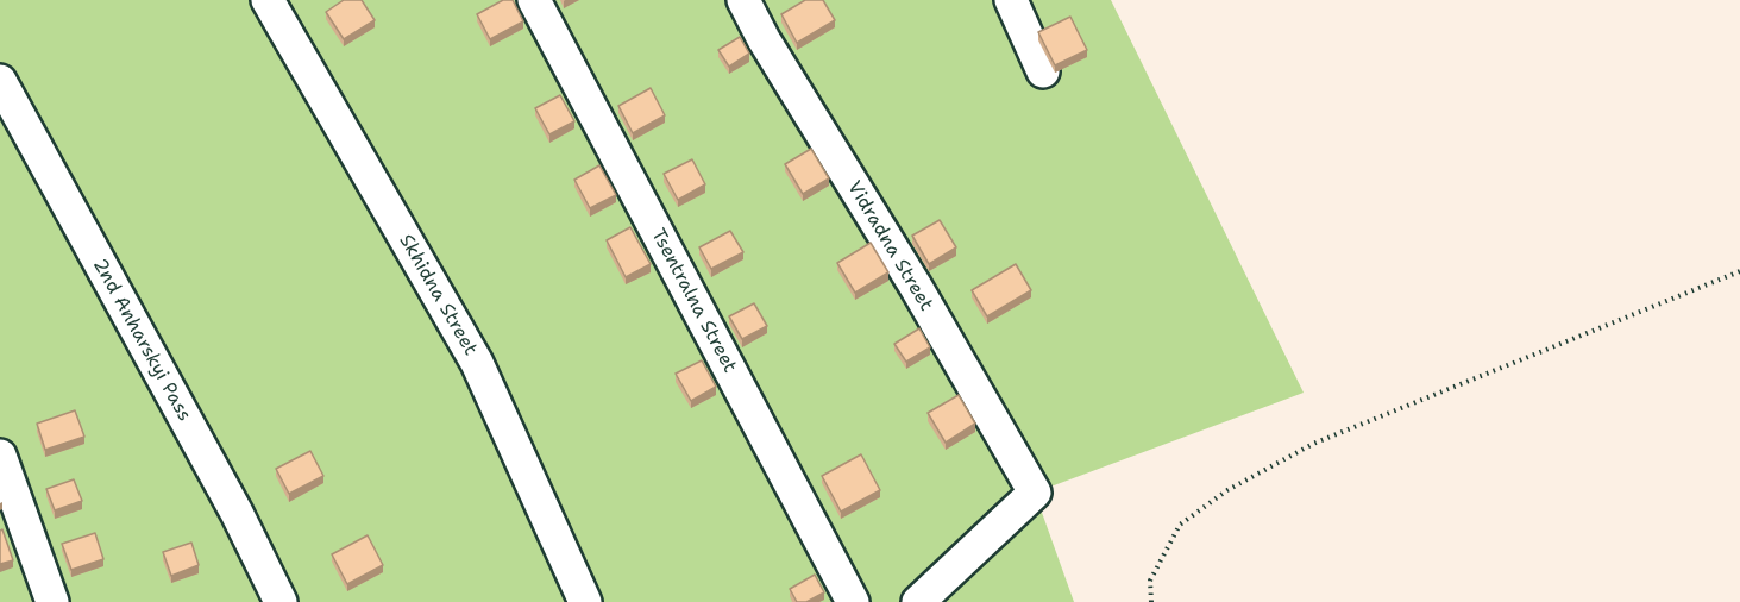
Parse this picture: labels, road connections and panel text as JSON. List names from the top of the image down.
{
  "streets": {
    "lane": [
      "Vidradna Street",
      "Skhidna Street",
      "Tsentralna Street",
      "2nd Anharskyi Pass"
    ]
  }
}
